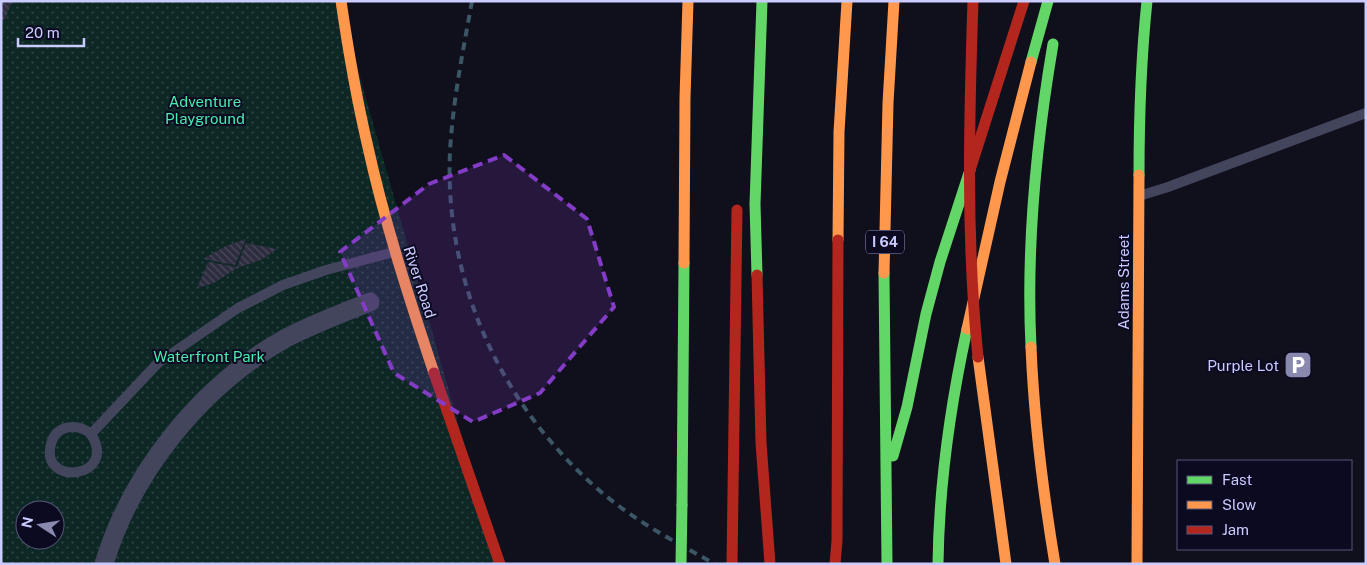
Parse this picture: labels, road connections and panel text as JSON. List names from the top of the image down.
{
  "streets": {
    "main road": ["I 64", "River Road", "Adams Street"]
  },
  "parks": ["Adventure Playground", "Waterfront Park"],
  "places": {
    "parking": ["Purple Lot"]
  },
  "legend": ["Fast", "Slow", "Jam"],
  "scale_bar": "20 m",
  "north": "left"
}
